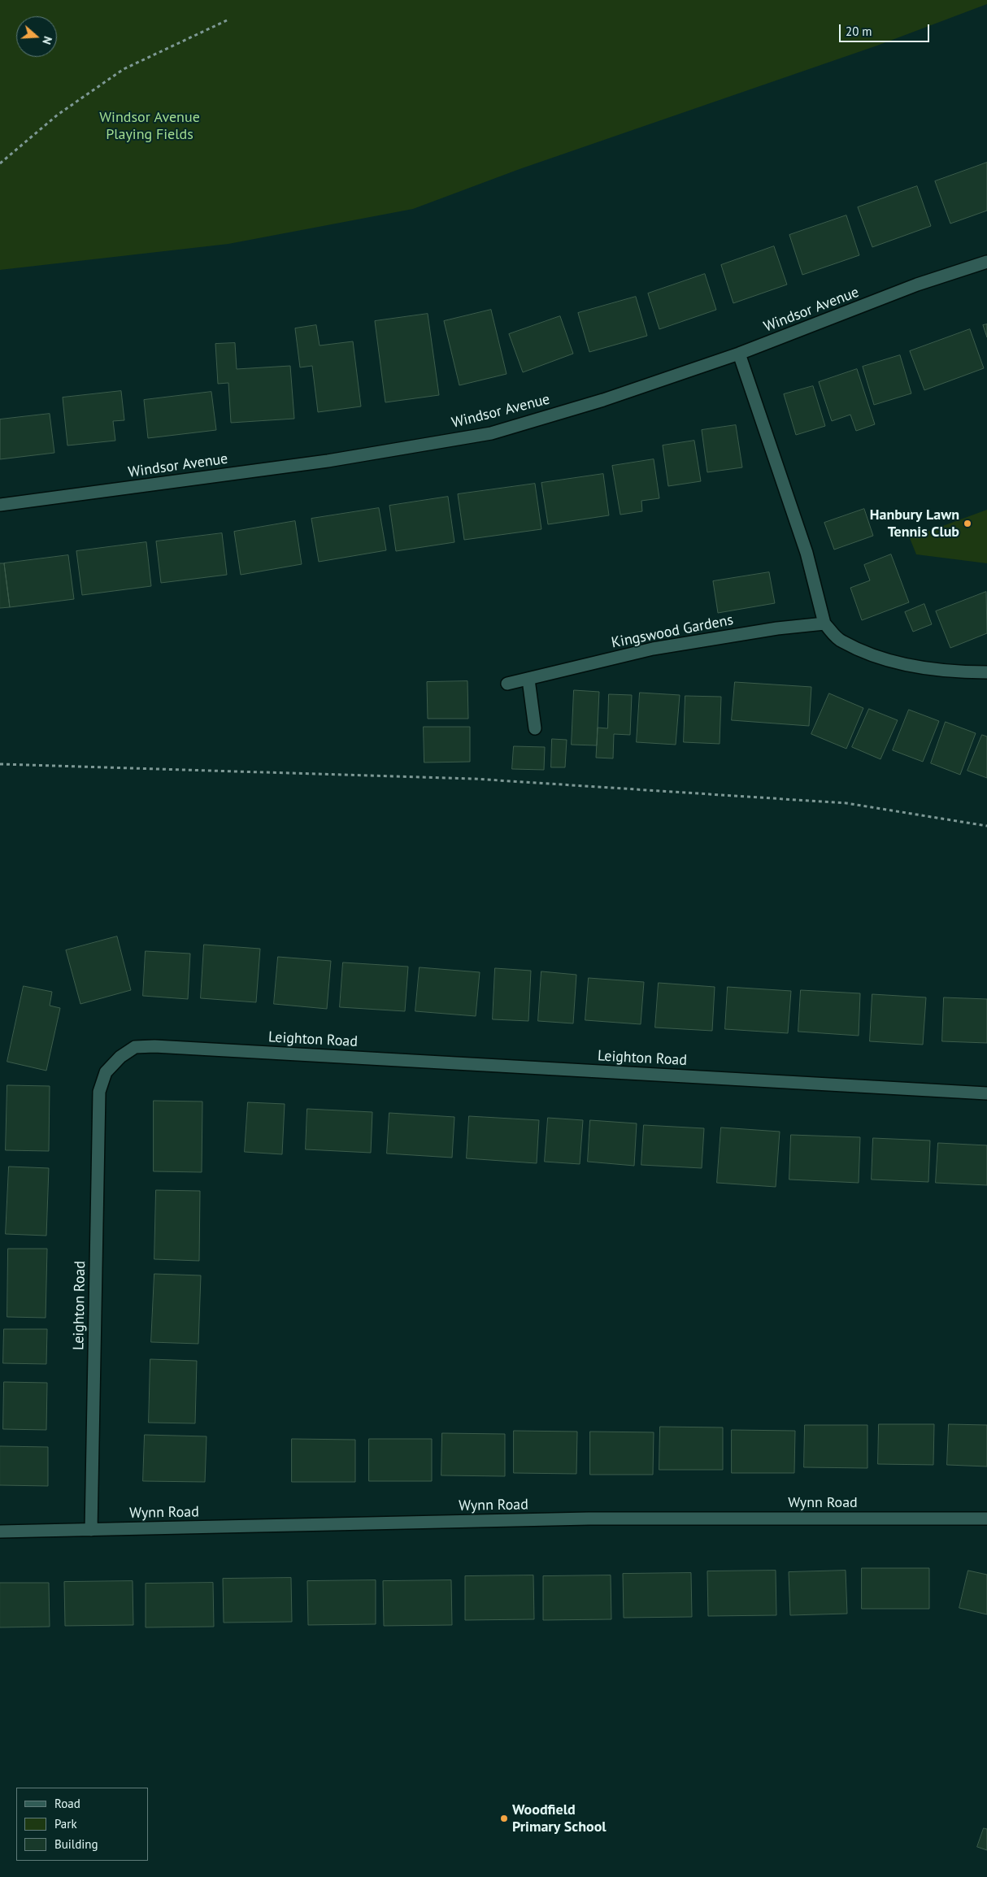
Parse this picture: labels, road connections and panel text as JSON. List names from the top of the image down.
{
  "streets": {
    "street": [
      "Windsor Avenue",
      "Kingswood Gardens",
      "Leighton Road",
      "Wynn Road"
    ]
  },
  "crossings": [
    ["Leighton Road", "Wynn Road"]
  ],
  "parks": ["Windsor Avenue Playing Fields"],
  "places": ["Hanbury Lawn Tennis Club", "Woodfield Primary School"],
  "legend": ["Road", "Park", "Building"],
  "scale_bar": "20 m",
  "north": "right"
}
